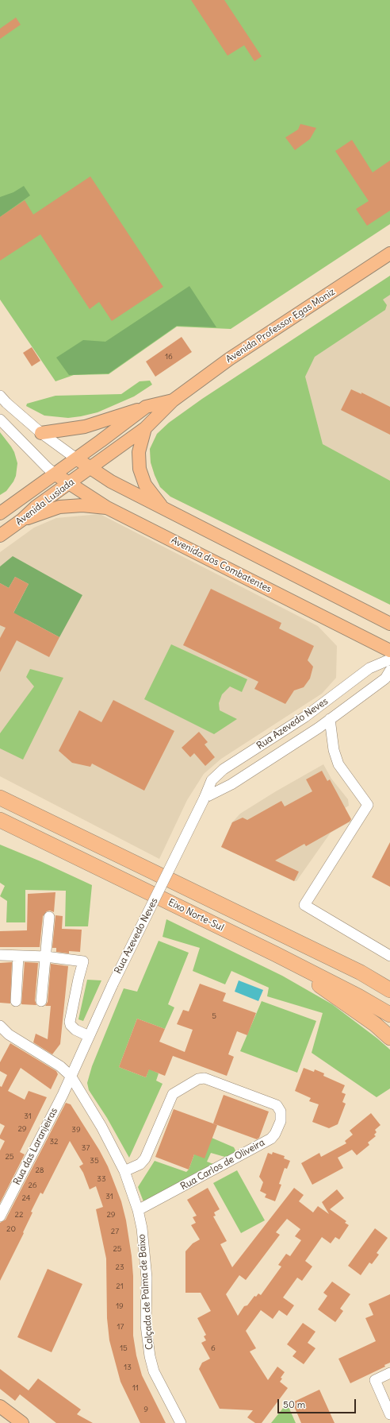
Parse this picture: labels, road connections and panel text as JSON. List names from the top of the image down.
{
  "streets": {
    "highway": ["Eixo Norte-Sul"],
    "main road": ["Avenida Professor Egas Moniz", "Avenida Lusíada", "Avenida dos Combatentes"],
    "street": [
      "Rua Azevedo Neves",
      "Rua das Laranjeiras",
      "Rua Carlos de Oliveira",
      "Calçada de Palma de Baixo"
    ]
  },
  "crossings": [
    ["Avenida Professor Egas Moniz", "Avenida Lusíada"],
    ["Avenida Lusíada", "Avenida dos Combatentes"],
    ["Rua Azevedo Neves", "Rua das Laranjeiras"],
    ["Rua Azevedo Neves", "Calçada de Palma de Baixo"],
    ["Rua das Laranjeiras", "Calçada de Palma de Baixo"],
    ["Rua Carlos de Oliveira", "Calçada de Palma de Baixo"]
  ],
  "house_numbers": [
    "16",
    "5",
    "31",
    "29",
    "39",
    "32",
    "37",
    "25",
    "35",
    "28",
    "33",
    "26",
    "31",
    "24",
    "22",
    "29",
    "20",
    "27",
    "25",
    "23",
    "21",
    "19",
    "17",
    "15",
    "6",
    "13",
    "11",
    "9"
  ],
  "scale_bar": "50 m"
}
